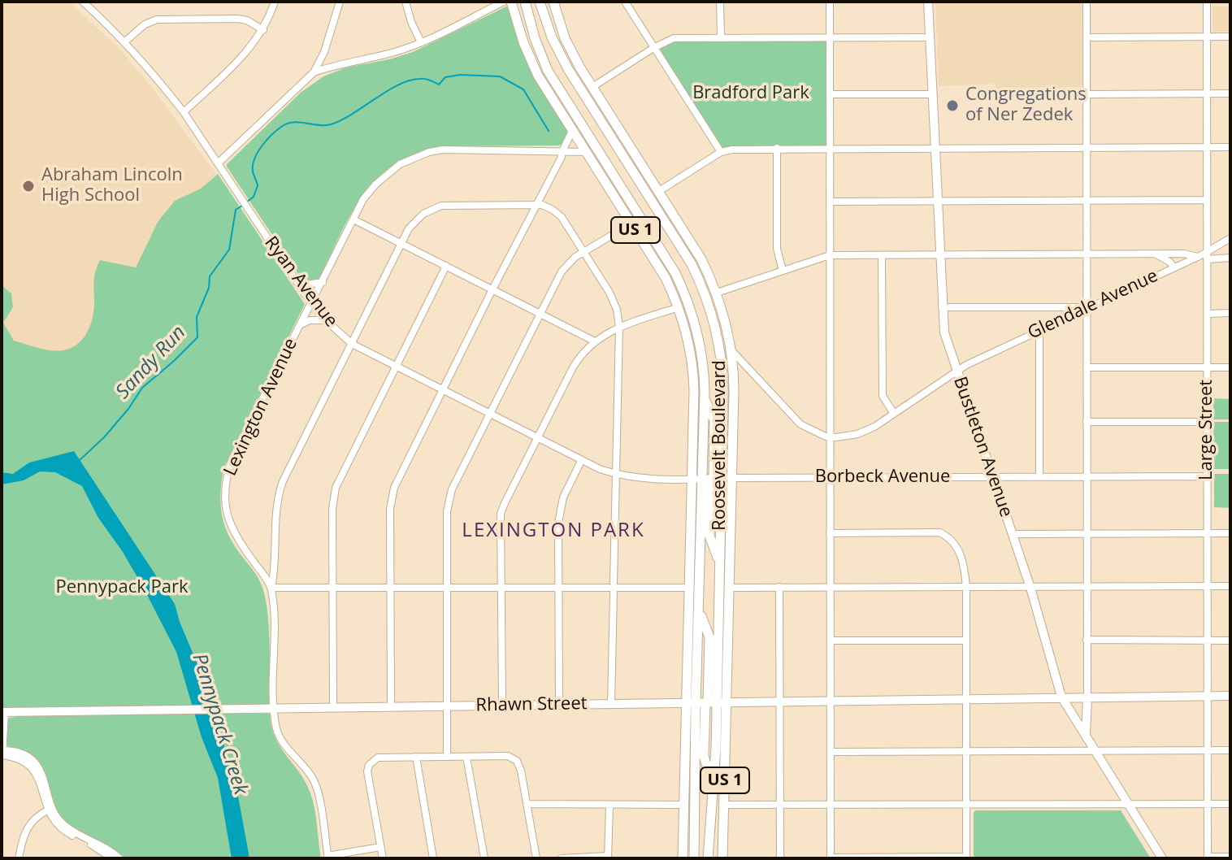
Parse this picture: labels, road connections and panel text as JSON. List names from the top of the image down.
{
  "streets": {
    "highway": ["US 1", "Roosevelt Boulevard"],
    "main road": ["Bustleton Avenue", "Rhawn Street"],
    "street": [
      "Ryan Avenue",
      "Glendale Avenue",
      "Lexington Avenue",
      "Large Street",
      "Borbeck Avenue"
    ]
  },
  "crossings": [
    ["US 1", "Roosevelt Boulevard"],
    ["US 1", "Rhawn Street"],
    ["Ryan Avenue", "Lexington Avenue"],
    ["Ryan Avenue", "Roosevelt Boulevard"],
    ["Ryan Avenue", "Borbeck Avenue"],
    ["Glendale Avenue", "Large Street"],
    ["Glendale Avenue", "Bustleton Avenue"],
    ["Lexington Avenue", "Roosevelt Boulevard"],
    ["Large Street", "Borbeck Avenue"],
    ["Large Street", "Rhawn Street"],
    ["Roosevelt Boulevard", "Borbeck Avenue"],
    ["Roosevelt Boulevard", "Rhawn Street"],
    ["Bustleton Avenue", "Borbeck Avenue"],
    ["Bustleton Avenue", "Rhawn Street"]
  ],
  "districts": ["LEXINGTON PARK"],
  "water": ["Sandy Run", "Pennypack Creek"],
  "parks": ["Bradford Park", "Pennypack Park"],
  "places": ["Congregations of Ner Zedek", "Abraham Lincoln High School"]
}
